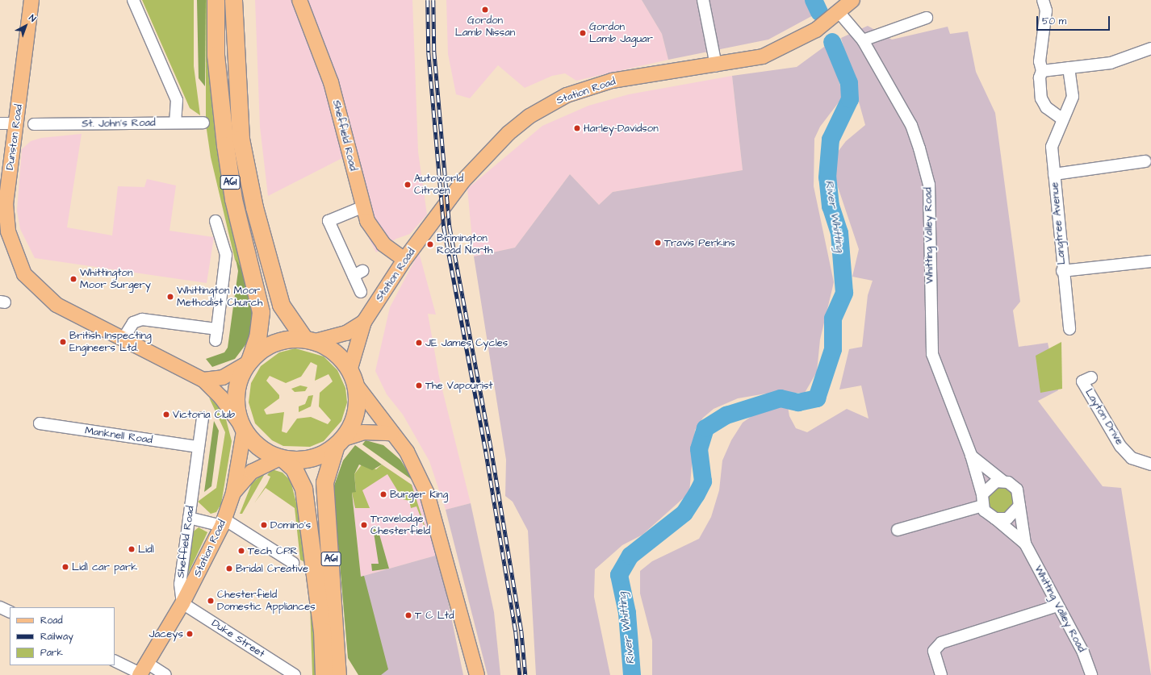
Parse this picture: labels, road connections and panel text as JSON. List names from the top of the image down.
{
  "streets": {
    "highway": ["A61"],
    "main road": ["Station Road", "Sheffield Road", "Dunston Road"],
    "street": [
      "St. John's Road",
      "Langtree Avenue",
      "Whitting Valley Road",
      "Layton Drive",
      "Manknell Road",
      "Duke Street"
    ]
  },
  "crossings": [
    ["Station Road", "Sheffield Road"],
    ["Station Road", "Dunston Road"],
    ["Station Road", "A61"],
    ["Station Road", "Whitting Valley Road"],
    ["Station Road", "Duke Street"],
    ["Sheffield Road", "Manknell Road"],
    ["Sheffield Road", "Duke Street"]
  ],
  "water": ["River Whitting"],
  "places": [
    "Gordon Lamb Nissan",
    "Gordon Lamb Jaguar",
    "Harley-Davidson",
    "Autoworld Citroen",
    "Travis Perkins",
    "Brimington Road North",
    "Whittington Moor Surgery",
    "Whittington Moor Methodist Church",
    "British Inspecting Engineers Ltd.",
    "JE James Cycles",
    "The Vapourist",
    "Victoria Club",
    "Burger King",
    "Domino's",
    "Travelodge Chesterfield",
    "Lidl",
    "Tech CPR",
    "Lidl car park",
    "Bridal Creative",
    "Chesterfield Domestic Appliances",
    "T C Ltd",
    "Jaceys"
  ],
  "legend": ["Road", "Railway", "Park"],
  "scale_bar": "50 m",
  "north": "top right"
}
